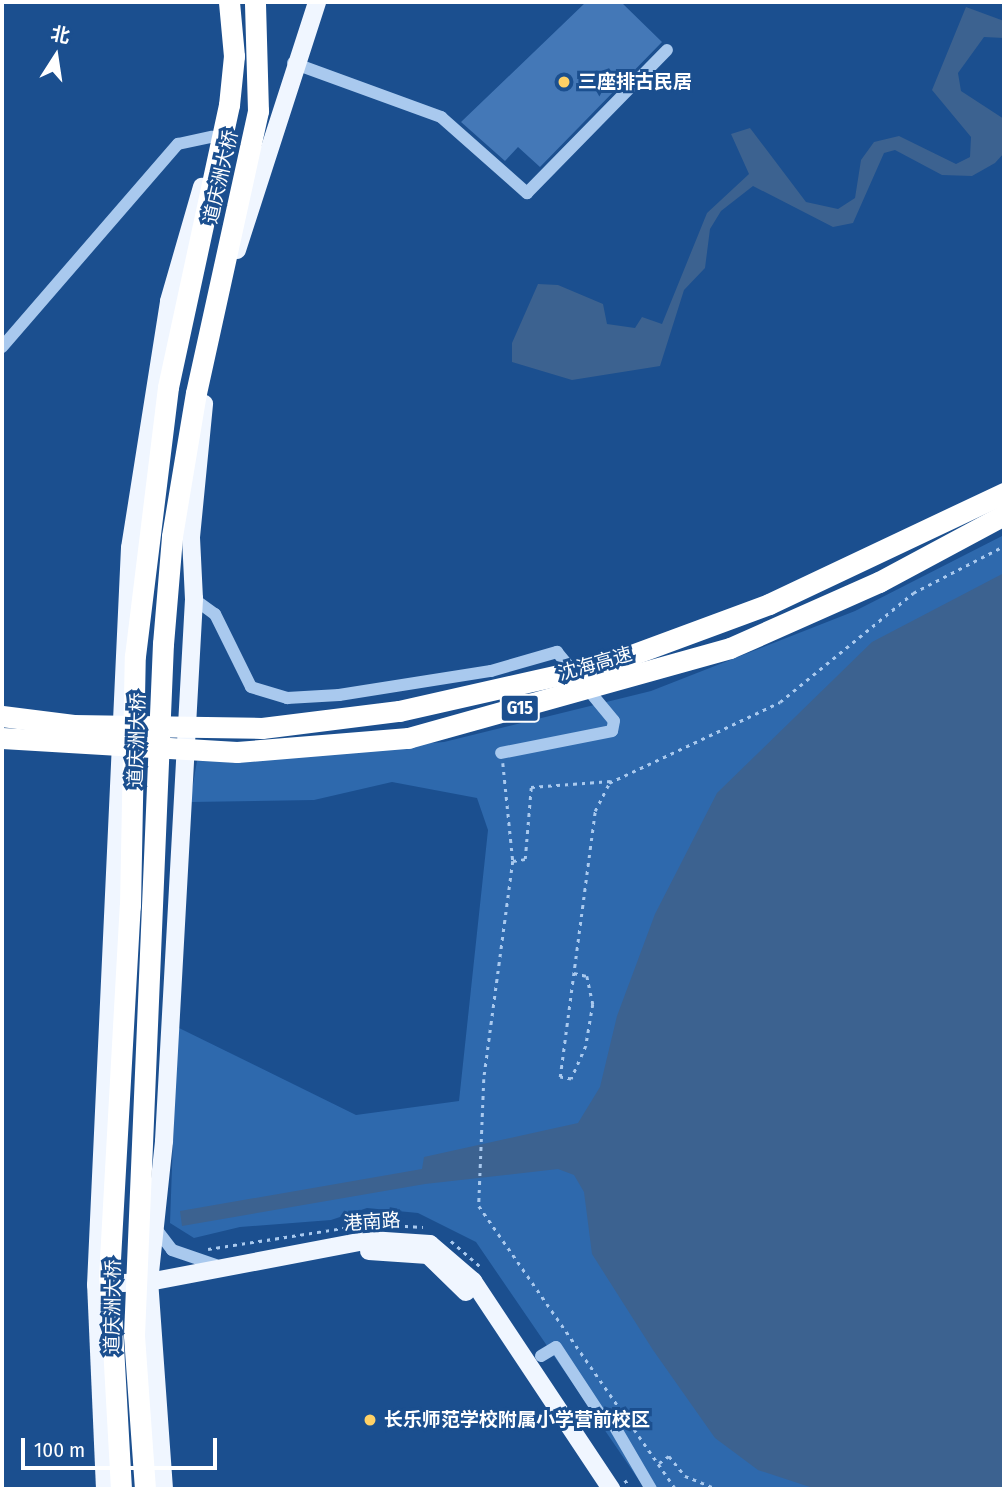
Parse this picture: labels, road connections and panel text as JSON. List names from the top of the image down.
{
  "streets": {
    "highway": ["道庆洲大桥", "沈海高速", "G15"],
    "main road": ["港南路"]
  },
  "places": ["三座排古民居", "长乐师范学校附属小学营前校区"],
  "scale_bar": "100 m",
  "north": "top"
}
